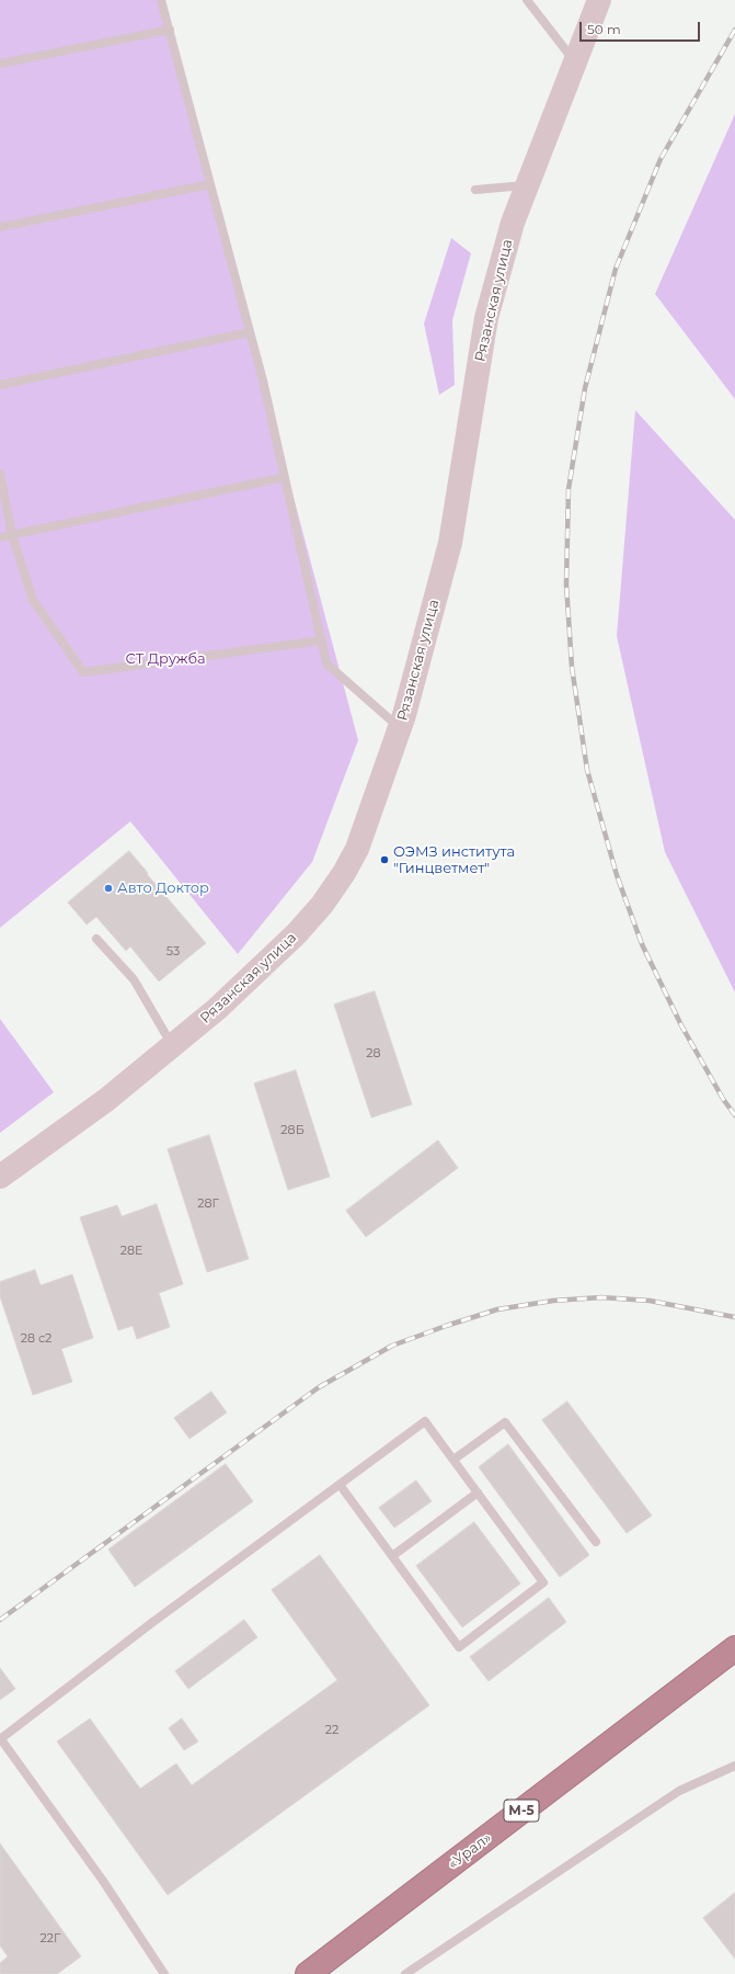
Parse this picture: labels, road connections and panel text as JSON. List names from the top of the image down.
{
  "streets": {
    "highway": ["М-5", "«Урал»"],
    "street": ["Рязанская улица"]
  },
  "parks": ["СТ Дружба"],
  "places": ["ОЭМЗ института \"Гинцветмет\"", "Авто Доктор"],
  "house_numbers": [
    "53",
    "28",
    "28Б",
    "28Г",
    "28Е",
    "28 с2",
    "22",
    "22Г"
  ],
  "scale_bar": "50 m"
}
